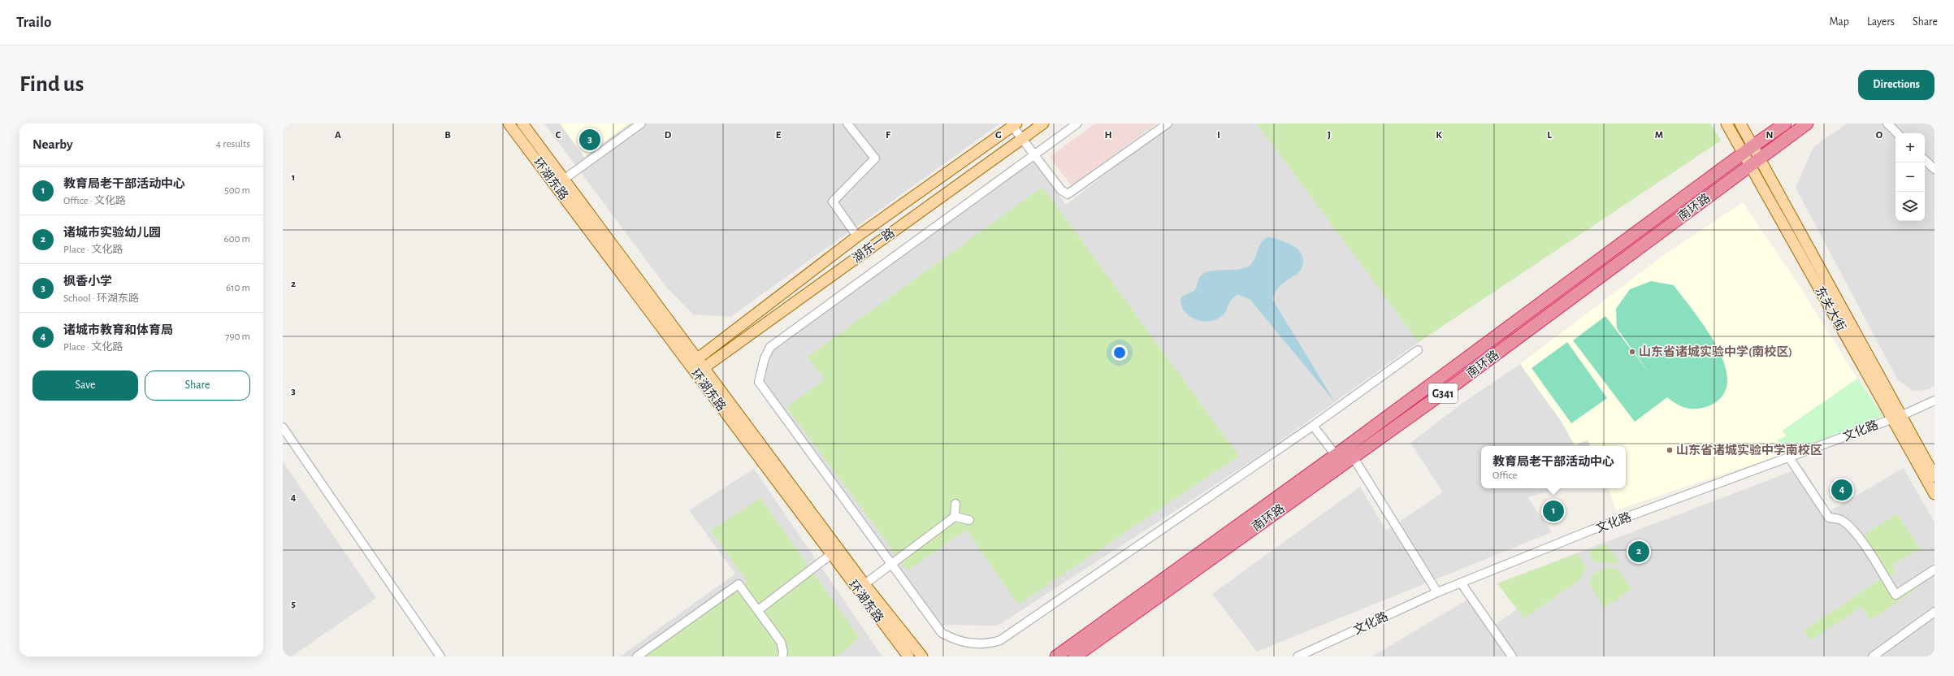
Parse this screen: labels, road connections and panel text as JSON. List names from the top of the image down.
{
  "streets": {
    "highway": ["南环路", "G341"],
    "main road": ["环湖东路", "湖东一路", "东关大街"],
    "street": ["文化路"]
  },
  "crossings": [
    ["环湖东路", "湖东一路"],
    ["南环路", "东关大街"],
    ["东关大街", "文化路"]
  ],
  "places": ["山东省诸城实验中学(南校区)", "山东省诸城实验中学南校区"],
  "page": {
    "header": "Trailo",
    "nav": ["Map", "Layers", "Share"],
    "buttons": [
      "Directions",
      ["Save", "Share"]
    ],
    "title": "Find us",
    "heading": ["Nearby", "4 results"],
    "pins": [
      "3",
      "4",
      "1",
      "2"
    ],
    "map_buttons": ["+", "−"],
    "list": [
      {
        "mark": "1",
        "name": "教育局老干部活动中心",
        "note": "Office · 文化路",
        "value": "500 m"
      },
      {
        "mark": "2",
        "name": "诸城市实验幼儿园",
        "note": "Place · 文化路",
        "value": "600 m"
      },
      {
        "mark": "3",
        "name": "枫香小学",
        "note": "School · 环湖东路",
        "value": "610 m"
      },
      {
        "mark": "4",
        "name": "诸城市教育和体育局",
        "note": "Place · 文化路",
        "value": "790 m"
      }
    ],
    "popup": ["教育局老干部活动中心", "Office"]
  },
  "grid": {
    "columns": [
      "A",
      "B",
      "C",
      "D",
      "E",
      "F",
      "G",
      "H",
      "I",
      "J",
      "K",
      "L",
      "M",
      "N",
      "O"
    ],
    "rows": [
      "1",
      "2",
      "3",
      "4",
      "5"
    ]
  }
}
